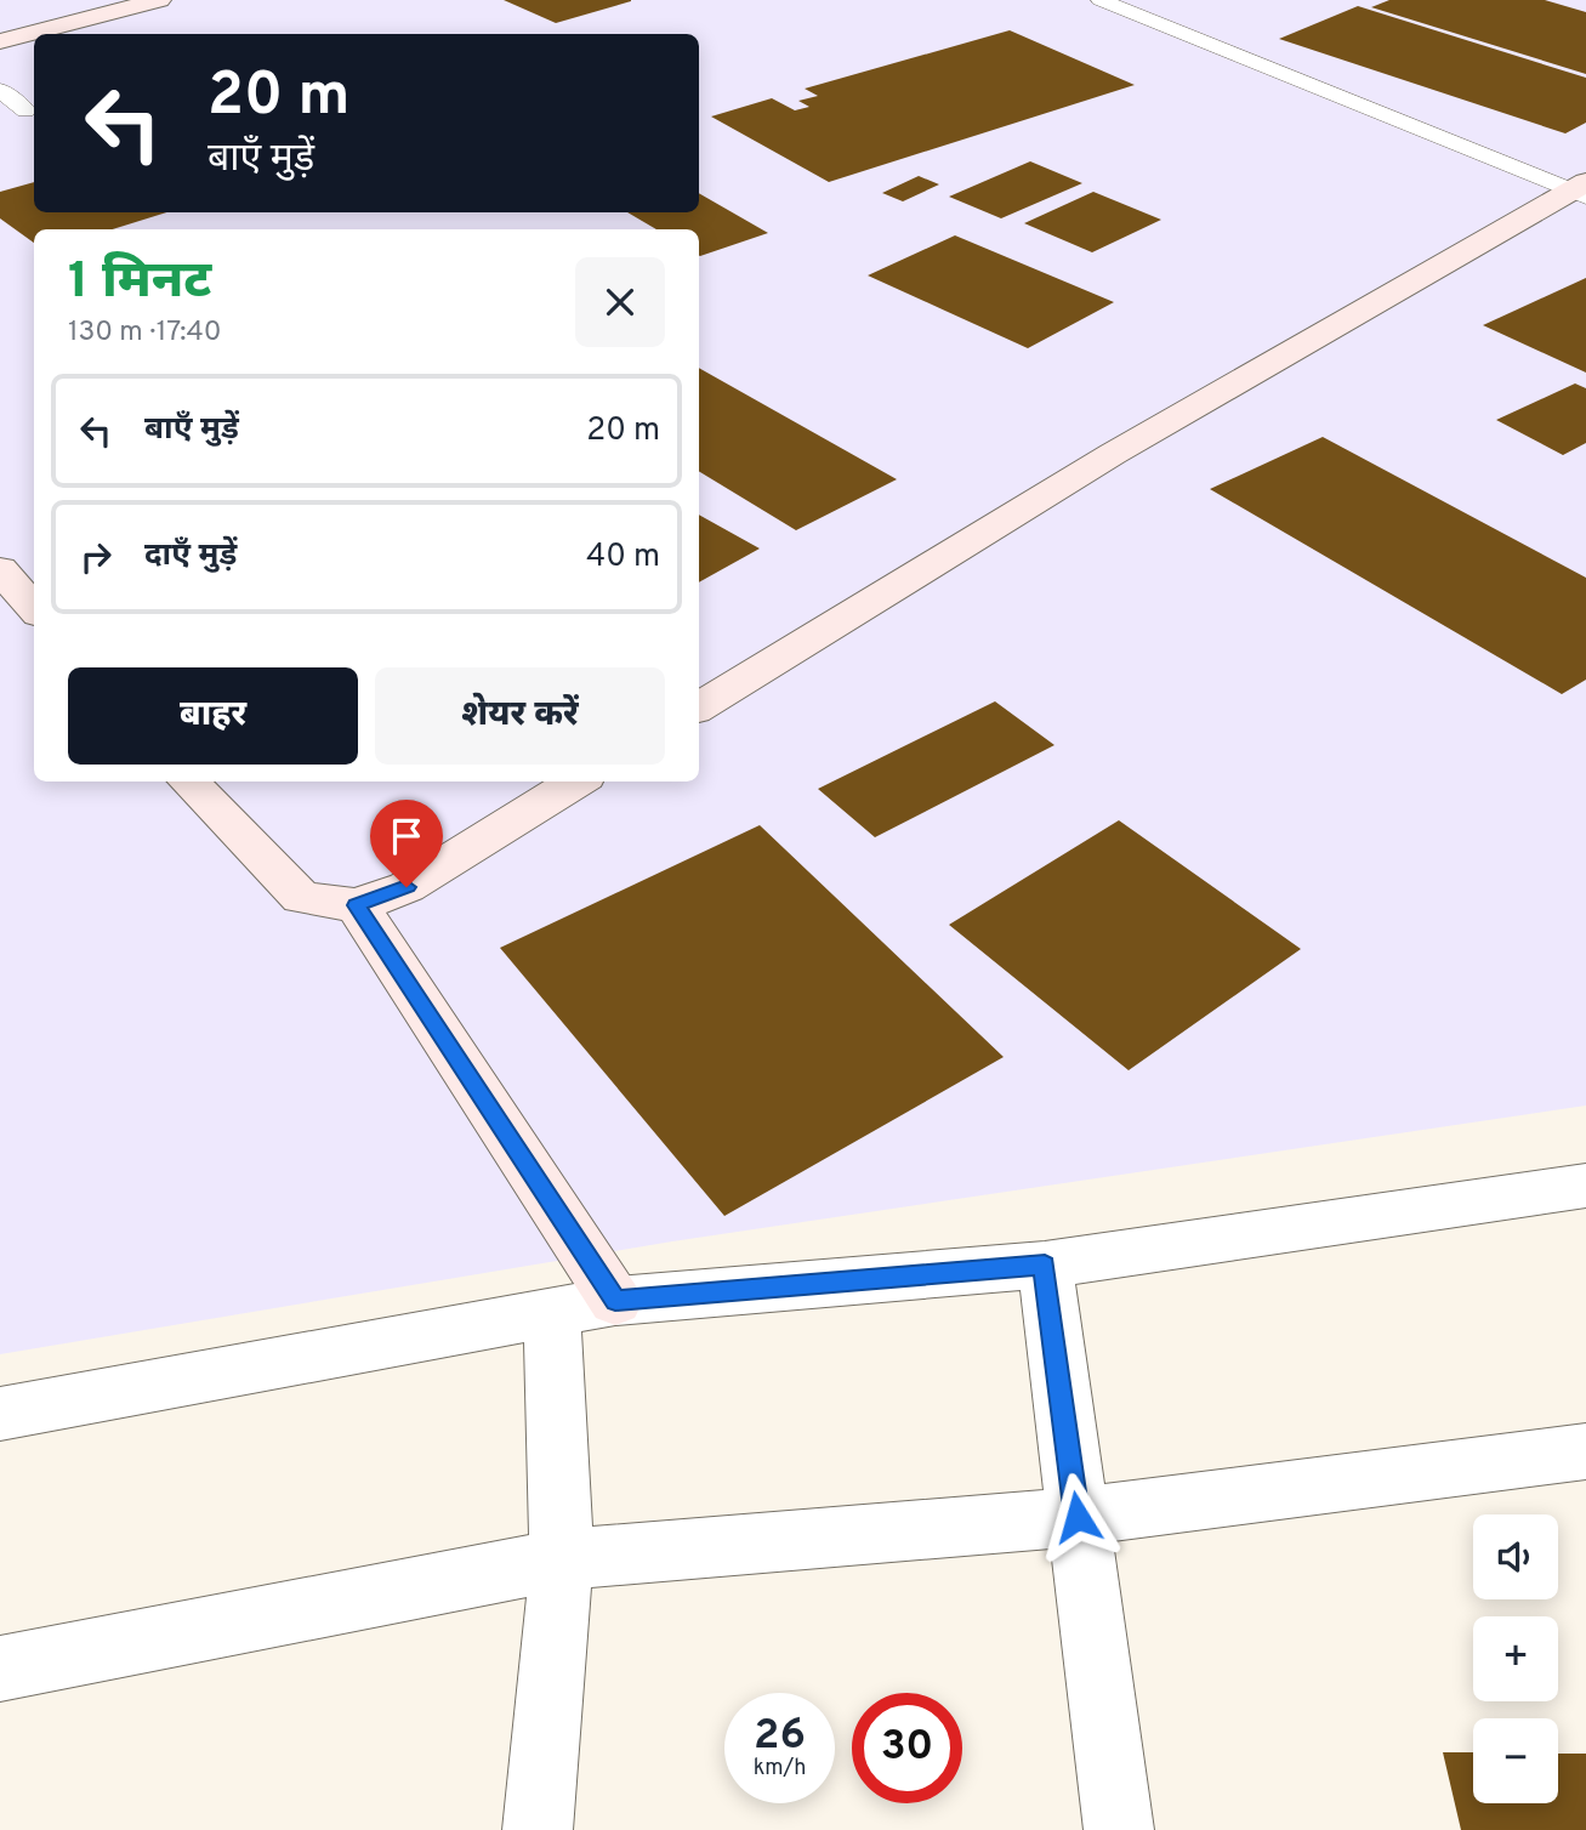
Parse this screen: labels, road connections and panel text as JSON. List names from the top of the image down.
{
  "page": {
    "turn": ["20 m", "बाएँ मुड़ें"],
    "heading": ["1 मिनट", "130 m · 17:40"],
    "list": [
      {
        "name": "बाएँ मुड़ें",
        "value": "20 m"
      },
      {
        "name": "दाएँ मुड़ें",
        "value": "40 m"
      }
    ],
    "buttons": ["बाहर", "शेयर करें"],
    "map_buttons": ["+", "−"],
    "speed": "26 km/h",
    "limit": "30"
  }
}
